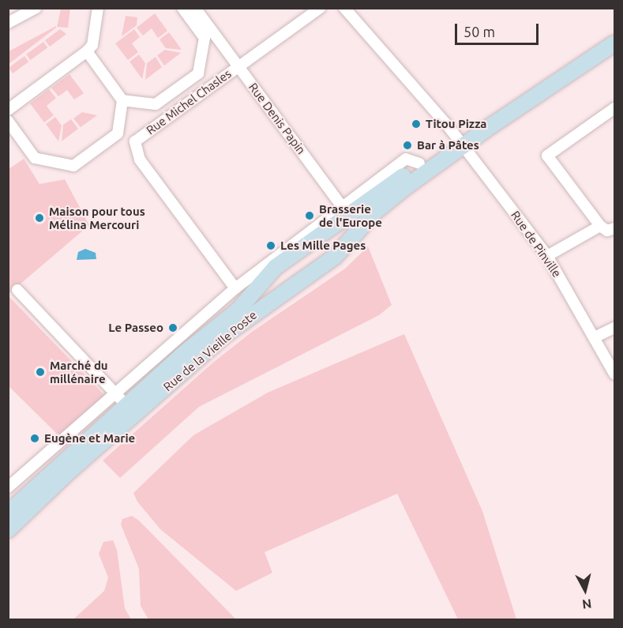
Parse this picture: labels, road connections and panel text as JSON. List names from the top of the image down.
{
  "streets": {
    "main road": ["Rue de la Vieille Poste"],
    "street": ["Rue Michel Chasles", "Rue Denis Papin", "Rue de Pinville"]
  },
  "crossings": [
    ["Rue Michel Chasles", "Rue Denis Papin"],
    ["Rue Michel Chasles", "Rue de la Vieille Poste"],
    ["Rue Denis Papin", "Rue de la Vieille Poste"],
    ["Rue de Pinville", "Rue de la Vieille Poste"]
  ],
  "places": [
    "Titou Pizza",
    "Bar à Pâtes",
    "Brasserie de l'Europe",
    "Maison pour tous Mélina Mercouri",
    "Les Mille Pages",
    "Le Passeo",
    "Marché du millénaire",
    "Eugène et Marie"
  ],
  "scale_bar": "50 m",
  "north": "bottom"
}
